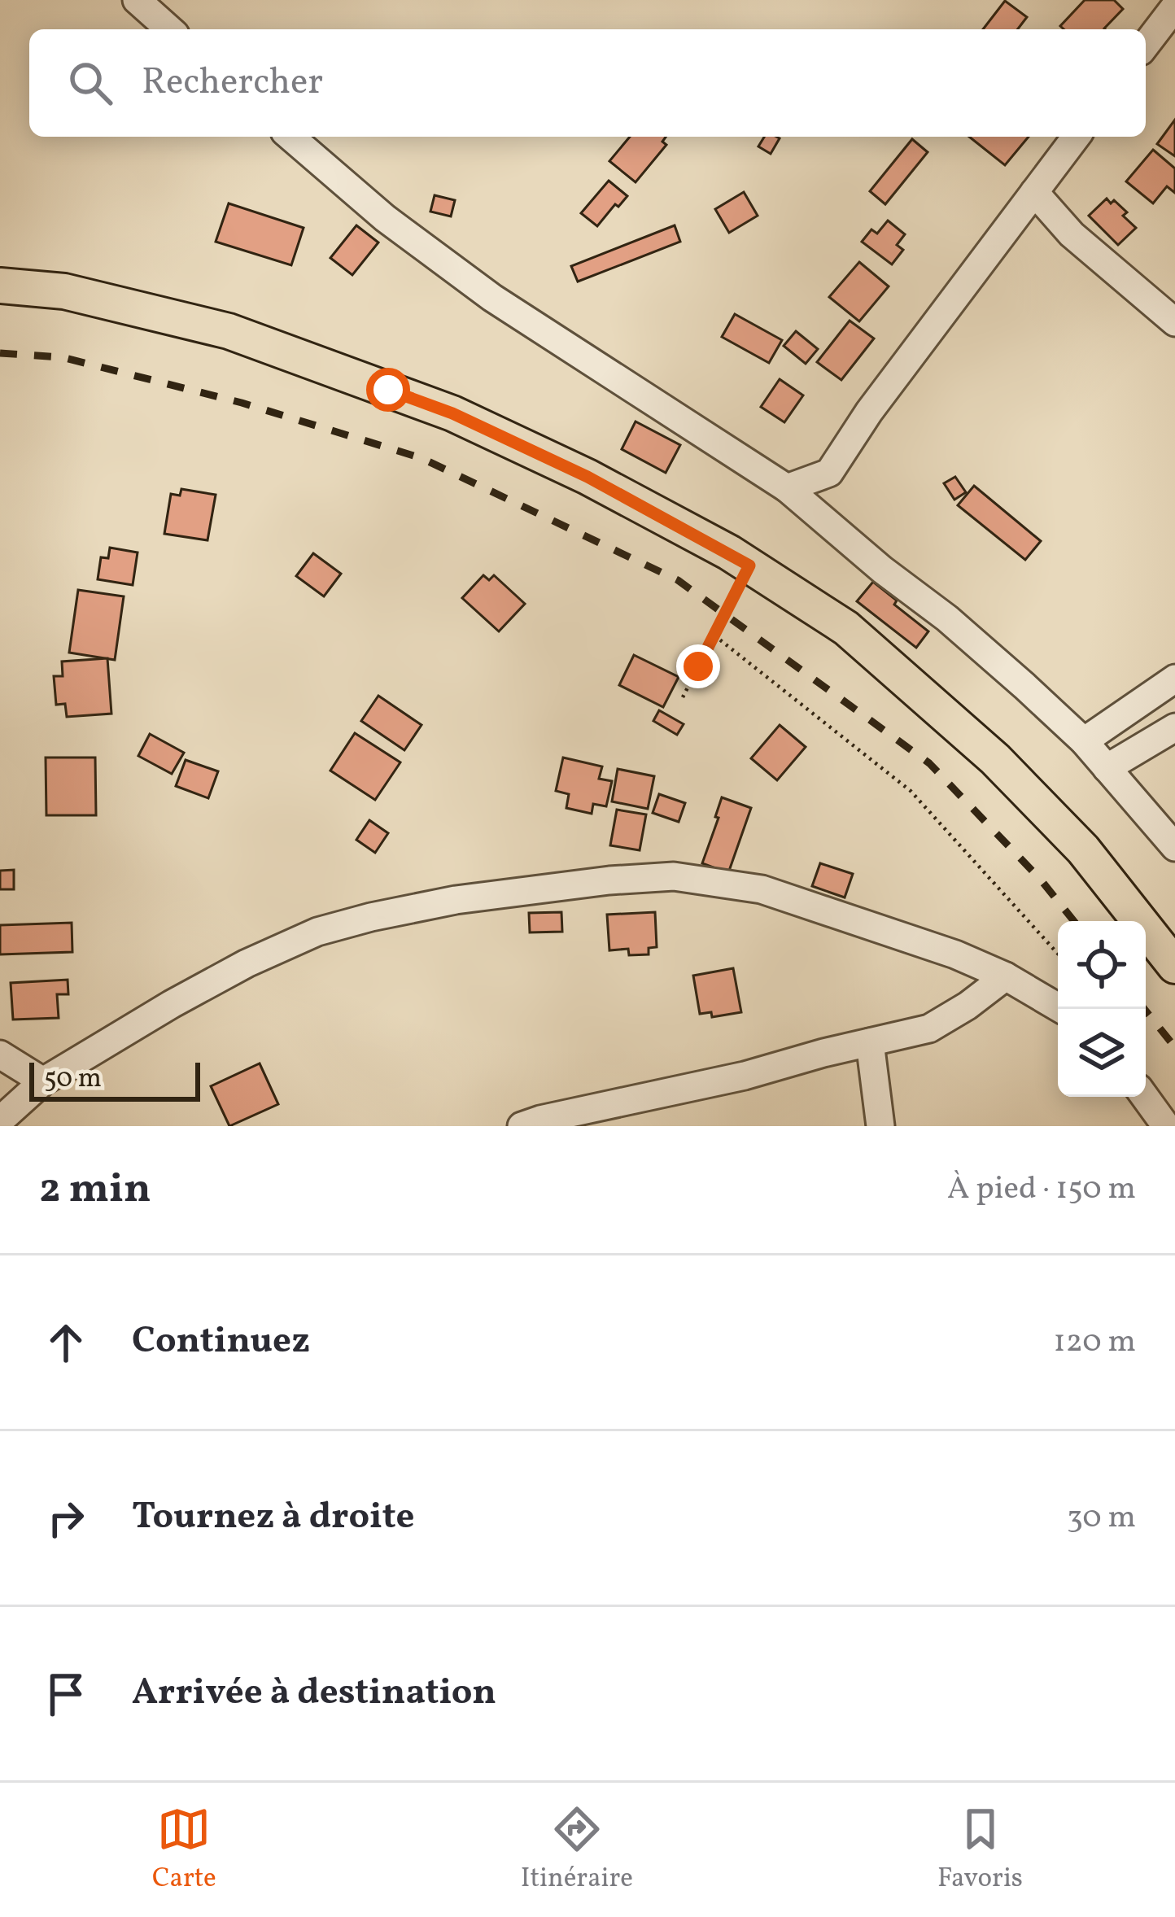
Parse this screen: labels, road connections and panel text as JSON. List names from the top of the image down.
{
  "scale_bar": "50 m",
  "page": {
    "search": "Rechercher",
    "scale": "50 m",
    "heading": ["2 min", "À pied · 150 m"],
    "list": [
      ["Continuez", "120 m"],
      ["Tournez à droite", "30 m"],
      "Arrivée à destination"
    ],
    "nav": ["Carte", "Itinéraire", "Favoris"]
  }
}
